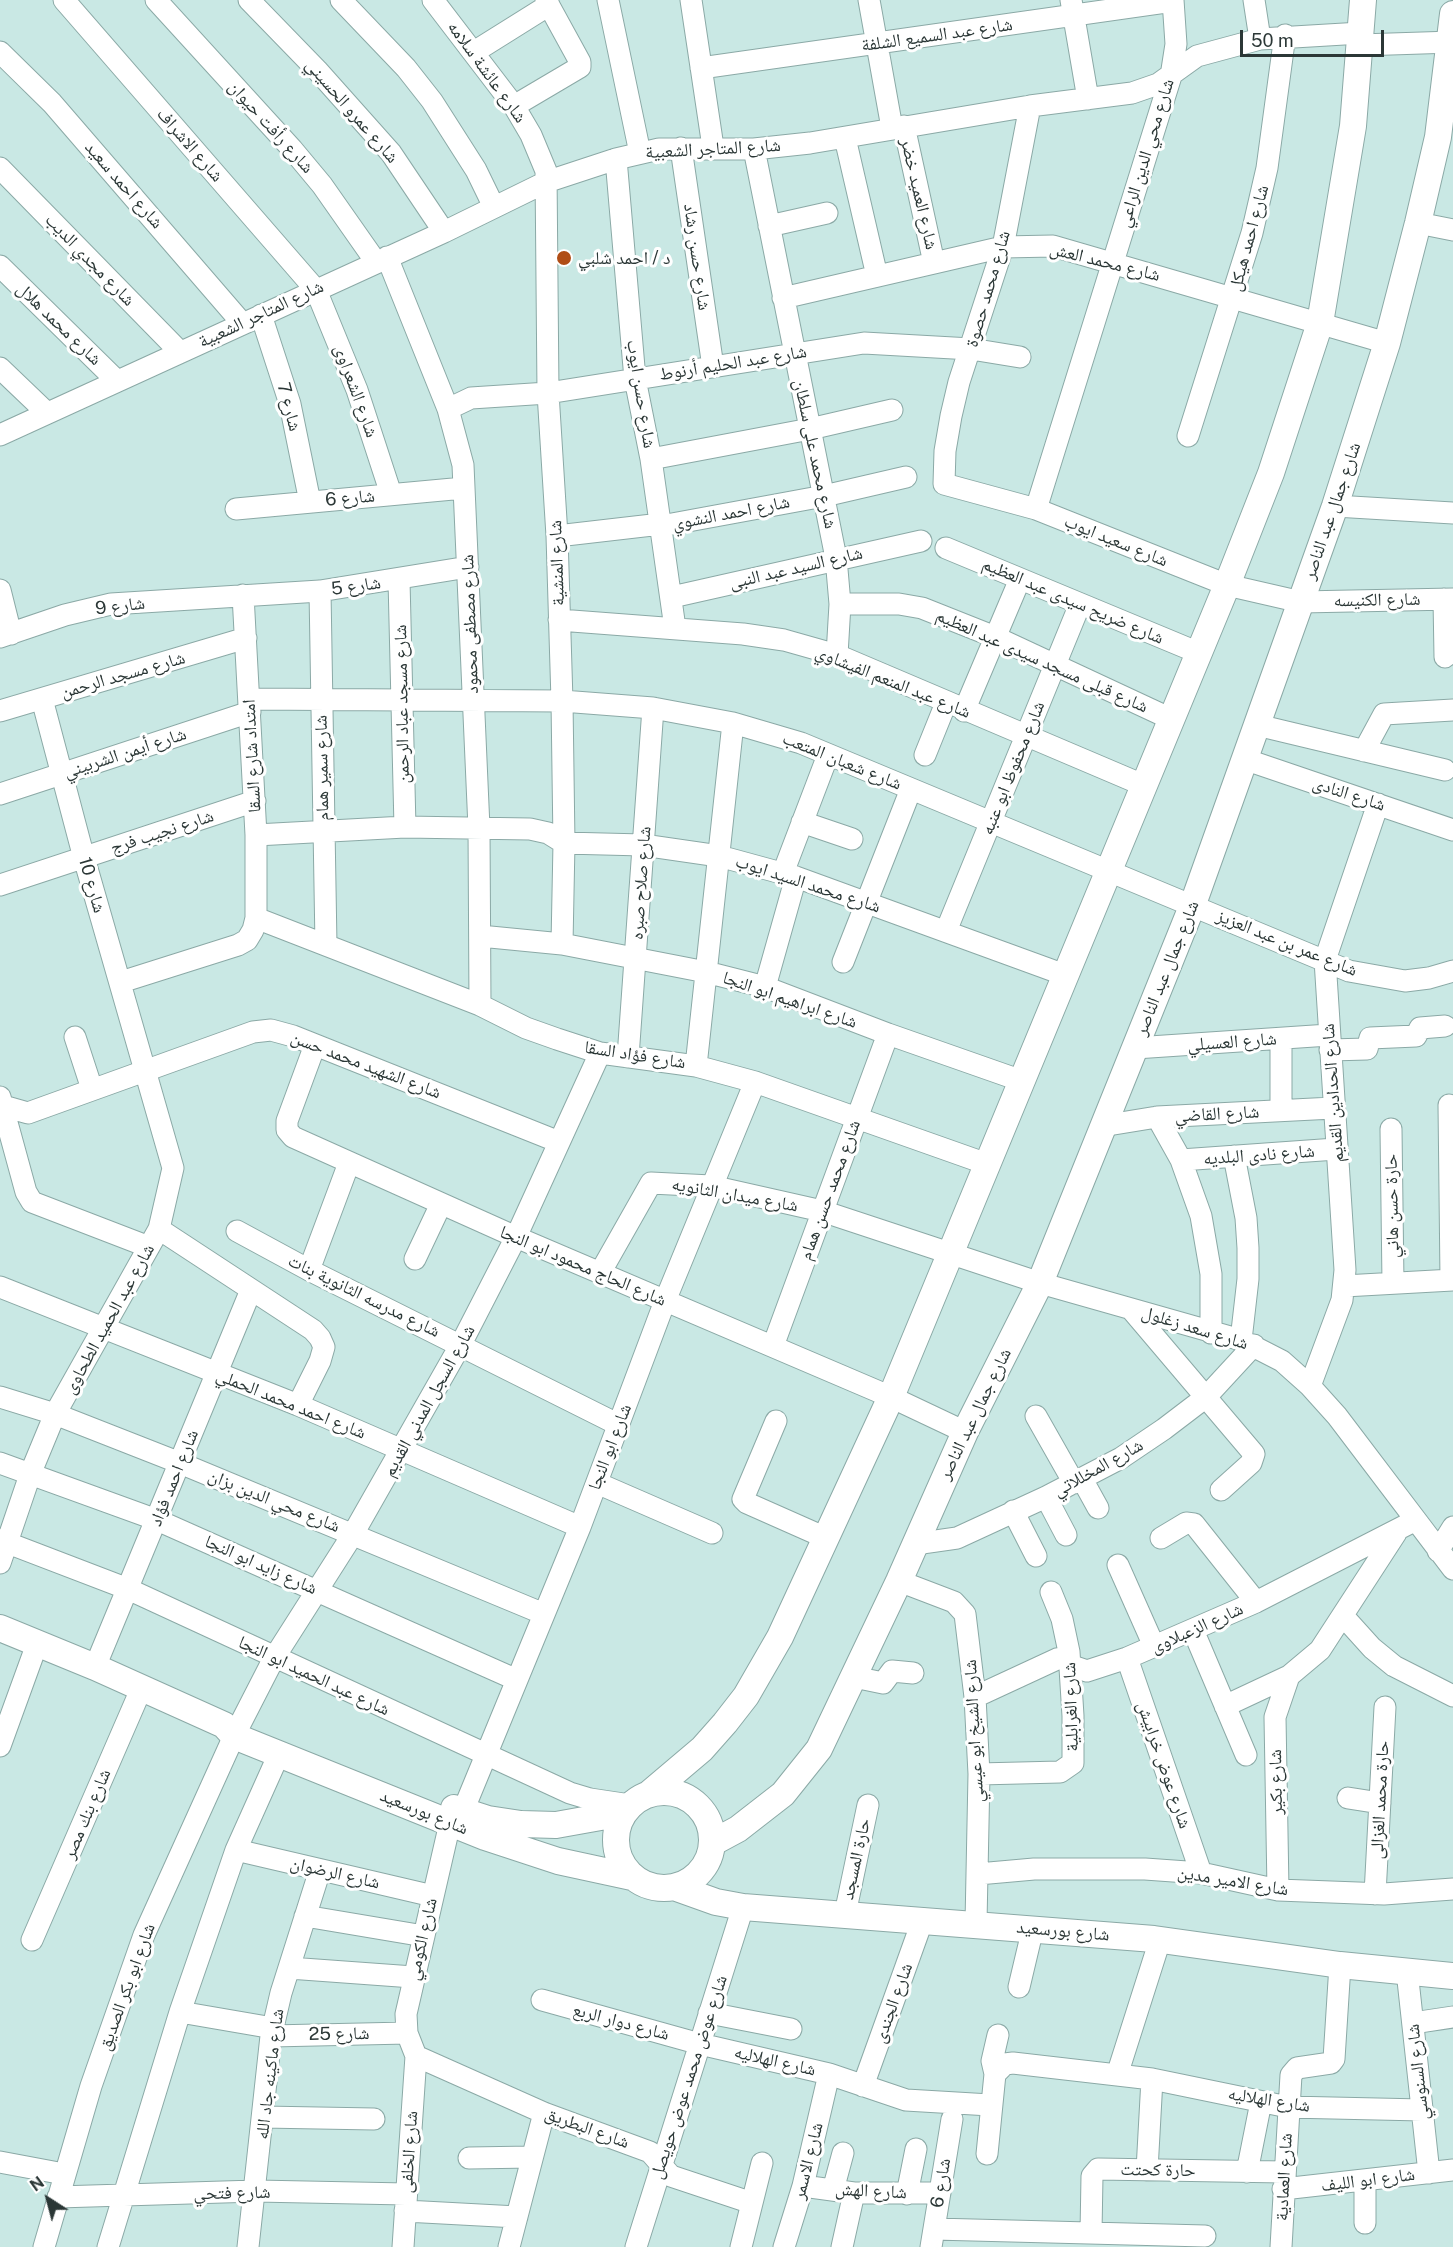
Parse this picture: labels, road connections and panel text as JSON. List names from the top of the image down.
{
  "streets": {
    "street": [
      "شارع عبد السميع الشلفة",
      "شارع عائشة سلامه",
      "شارع عمرو الحسيني",
      "شارع رأفت حيوان",
      "شارع الاشراف",
      "شارع المتاجر الشعبية",
      "شارع محي الدين الراعي",
      "شارع احمد سعيد",
      "شارع العميد خضر",
      "شارع احمد هيكل",
      "شارع حسن رشاد",
      "شارع مجدي الديب",
      "شارع محمد العش",
      "شارع محمد حصوة",
      "شارع محمد هلال",
      "شارع عبد الحليم أرنوط",
      "شارع الشعراوى",
      "شارع حسن ايوب",
      "شارع 7",
      "شارع محمد على سلطان",
      "شارع 6",
      "شارع جمال عبد الناصر",
      "شارع احمد النشوي",
      "شارع سعيد ايوب",
      "شارع المنشية",
      "شارع السيد عبد النبى",
      "شارع 5",
      "شارع الكنيسه",
      "شارع ضريح سيدى عبد العظيم",
      "شارع 9",
      "شارع مصطفى محمود",
      "شارع قبلى مسجد سيدى عبد العظيم",
      "شارع مسجد الرحمن",
      "شارع عبد المنعم الفيشاوي",
      "شارع مسجد عباد الرحمن",
      "شارع أيمن الشربيني",
      "امتداد شارع السقا",
      "شارع شعبان المتعب",
      "شارع سمير همام",
      "شارع محفوظ ابو عنبه",
      "شارع النادى",
      "شارع نجيب فرج",
      "شارع صلاح صبره",
      "شارع محمد السيد ايوب",
      "شارع 10",
      "شارع عمر بن عبد العزيز",
      "شارع ابراهيم ابو النجا",
      "شارع العسيلي",
      "شارع فؤاد السقا",
      "شارع الشهيد محمد حسن",
      "شارع الحدادين القديم",
      "شارع القاضي",
      "شارع نادى البلديه",
      "شارع محمد حسن همام",
      "شارع ميدان الثانويه",
      "حارة حسن هاني",
      "شارع الحاج محمود ابو النجا",
      "شارع مدرسه الثانوية بنات",
      "شارع عبد الحميد الطحاوى",
      "شارع سعد زغلول",
      "شارع السجل المدني القديم",
      "شارع احمد محمد الحملي",
      "شارع ابو النجا",
      "شارع المخللاتي",
      "شارع احمد فؤاد",
      "شارع محي الدين بزان",
      "شارع زايد ابو النجا",
      "شارع الزعبلاوى",
      "شارع عبد الحميد ابو النجا",
      "شارع الغرابلية",
      "شارع الشيخ ابو عيسي",
      "شارع عوض خرابيش",
      "شارع بكير",
      "حارة محمد الغزالى",
      "شارع بورسعيد",
      "شارع بنك مصر",
      "حارة المسجد",
      "شارع الرضوان",
      "شارع الامير مدين",
      "شارع الكومي",
      "شارع ابو بكر الصديق",
      "شارع الجندى",
      "شارع دوار الربع",
      "شارع 25",
      "شارع الهلاليه",
      "شارع السنوسي",
      "شارع ماكينه جاد الله",
      "شارع عوض محمد عوض حويصل",
      "شارع البطريق",
      "شارع الخلفى",
      "شارع الاسمر",
      "حارة كحتت",
      "شارع العمادية",
      "شارع ابو الليف",
      "شارع الهش",
      "شارع فتحي"
    ]
  },
  "crossings": [
    ["شارع عبد السميع الشلفة", "شارع محي الدين الراعي"],
    ["شارع عبد السميع الشلفة", "شارع العميد خضر"],
    ["شارع عائشة سلامه", "شارع المتاجر الشعبية"],
    ["شارع عائشة سلامه", "شارع المنشية"],
    ["شارع عمرو الحسيني", "شارع المتاجر الشعبية"],
    ["شارع رأفت حيوان", "شارع المتاجر الشعبية"],
    ["شارع رأفت حيوان", "شارع مصطفى محمود"],
    ["شارع الاشراف", "شارع المتاجر الشعبية"],
    ["شارع الاشراف", "شارع الشعراوى"],
    ["شارع المتاجر الشعبية", "شارع محي الدين الراعي"],
    ["شارع المتاجر الشعبية", "شارع احمد سعيد"],
    ["شارع المتاجر الشعبية", "شارع العميد خضر"],
    ["شارع المتاجر الشعبية", "شارع احمد هيكل"],
    ["شارع المتاجر الشعبية", "شارع حسن رشاد"],
    ["شارع المتاجر الشعبية", "شارع مجدي الديب"],
    ["شارع المتاجر الشعبية", "شارع محمد حصوة"],
    ["شارع المتاجر الشعبية", "شارع محمد هلال"],
    ["شارع المتاجر الشعبية", "شارع الشعراوى"],
    ["شارع المتاجر الشعبية", "شارع حسن ايوب"],
    ["شارع المتاجر الشعبية", "شارع 7"],
    ["شارع المتاجر الشعبية", "شارع محمد على سلطان"],
    ["شارع المتاجر الشعبية", "شارع جمال عبد الناصر"],
    ["شارع المتاجر الشعبية", "شارع المنشية"],
    ["شارع المتاجر الشعبية", "شارع مصطفى محمود"],
    ["شارع محي الدين الراعي", "شارع محمد العش"],
    ["شارع محي الدين الراعي", "شارع سعيد ايوب"],
    ["شارع احمد سعيد", "شارع 7"],
    ["شارع العميد خضر", "شارع محمد العش"],
    ["شارع احمد هيكل", "شارع محمد العش"],
    ["شارع حسن رشاد", "شارع عبد الحليم أرنوط"],
    ["شارع محمد العش", "شارع محمد حصوة"],
    ["شارع محمد العش", "شارع محمد على سلطان"],
    ["شارع محمد العش", "شارع جمال عبد الناصر"],
    ["شارع محمد حصوة", "شارع عبد الحليم أرنوط"],
    ["شارع محمد حصوة", "شارع سعيد ايوب"],
    ["شارع عبد الحليم أرنوط", "شارع حسن ايوب"],
    ["شارع عبد الحليم أرنوط", "شارع محمد على سلطان"],
    ["شارع عبد الحليم أرنوط", "شارع المنشية"],
    ["شارع عبد الحليم أرنوط", "شارع مصطفى محمود"],
    ["شارع الشعراوى", "شارع 6"],
    ["شارع حسن ايوب", "شارع احمد النشوي"],
    ["شارع حسن ايوب", "شارع السيد عبد النبى"],
    ["شارع حسن ايوب", "شارع عبد المنعم الفيشاوي"],
    ["شارع 7", "شارع 6"],
    ["شارع محمد على سلطان", "شارع احمد النشوي"],
    ["شارع محمد على سلطان", "شارع السيد عبد النبى"],
    ["شارع محمد على سلطان", "شارع قبلى مسجد سيدى عبد العظيم"],
    ["شارع محمد على سلطان", "شارع عبد المنعم الفيشاوي"],
    ["شارع 6", "شارع مصطفى محمود"],
    ["شارع 6", "شارع الهش"],
    ["شارع جمال عبد الناصر", "شارع سعيد ايوب"],
    ["شارع جمال عبد الناصر", "شارع الكنيسه"],
    ["شارع جمال عبد الناصر", "شارع شعبان المتعب"],
    ["شارع جمال عبد الناصر", "شارع النادى"],
    ["شارع جمال عبد الناصر", "شارع عمر بن عبد العزيز"],
    ["شارع جمال عبد الناصر", "شارع العسيلي"],
    ["شارع جمال عبد الناصر", "شارع القاضي"],
    ["شارع جمال عبد الناصر", "شارع الحاج محمود ابو النجا"],
    ["شارع جمال عبد الناصر", "شارع سعد زغلول"],
    ["شارع جمال عبد الناصر", "شارع المخللاتي"],
    ["شارع جمال عبد الناصر", "شارع عبد الحميد ابو النجا"],
    ["شارع جمال عبد الناصر", "شارع الشيخ ابو عيسي"],
    ["شارع جمال عبد الناصر", "شارع بورسعيد"],
    ["شارع احمد النشوي", "شارع المنشية"],
    ["شارع سعيد ايوب", "شارع الكنيسه"],
    ["شارع المنشية", "شارع عبد المنعم الفيشاوي"],
    ["شارع المنشية", "شارع شعبان المتعب"],
    ["شارع المنشية", "شارع محمد السيد ايوب"],
    ["شارع المنشية", "شارع ابراهيم ابو النجا"],
    ["شارع 5", "شارع 9"],
    ["شارع 5", "شارع مصطفى محمود"],
    ["شارع 5", "شارع مسجد عباد الرحمن"],
    ["شارع 5", "امتداد شارع السقا"],
    ["شارع 5", "شارع سمير همام"],
    ["شارع ضريح سيدى عبد العظيم", "شارع محفوظ ابو عنبه"],
    ["شارع 9", "امتداد شارع السقا"],
    ["شارع مصطفى محمود", "شارع شعبان المتعب"],
    ["شارع مصطفى محمود", "شارع محمد السيد ايوب"],
    ["شارع مصطفى محمود", "شارع ابراهيم ابو النجا"],
    ["شارع مصطفى محمود", "شارع فؤاد السقا"],
    ["شارع قبلى مسجد سيدى عبد العظيم", "شارع محفوظ ابو عنبه"],
    ["شارع مسجد الرحمن", "امتداد شارع السقا"],
    ["شارع مسجد الرحمن", "شارع 10"],
    ["شارع عبد المنعم الفيشاوي", "شارع محفوظ ابو عنبه"],
    ["شارع مسجد عباد الرحمن", "شارع أيمن الشربيني"],
    ["شارع مسجد عباد الرحمن", "شارع شعبان المتعب"],
    ["شارع مسجد عباد الرحمن", "شارع محمد السيد ايوب"],
    ["شارع أيمن الشربيني", "امتداد شارع السقا"],
    ["شارع أيمن الشربيني", "شارع شعبان المتعب"],
    ["شارع أيمن الشربيني", "شارع سمير همام"],
    ["شارع أيمن الشربيني", "شارع 10"],
    ["امتداد شارع السقا", "شارع نجيب فرج"],
    ["امتداد شارع السقا", "شارع محمد السيد ايوب"],
    ["امتداد شارع السقا", "شارع فؤاد السقا"],
    ["شارع شعبان المتعب", "شارع محفوظ ابو عنبه"],
    ["شارع شعبان المتعب", "شارع صلاح صبره"],
    ["شارع شعبان المتعب", "شارع عمر بن عبد العزيز"],
    ["شارع سمير همام", "شارع محمد السيد ايوب"],
    ["شارع سمير همام", "شارع فؤاد السقا"],
    ["شارع محفوظ ابو عنبه", "شارع محمد السيد ايوب"],
    ["شارع النادى", "شارع الحدادين القديم"],
    ["شارع نجيب فرج", "شارع 10"],
    ["شارع صلاح صبره", "شارع محمد السيد ايوب"],
    ["شارع صلاح صبره", "شارع ابراهيم ابو النجا"],
    ["شارع صلاح صبره", "شارع فؤاد السقا"],
    ["شارع 10", "شارع الشهيد محمد حسن"],
    ["شارع 10", "شارع عبد الحميد الطحاوى"],
    ["شارع عمر بن عبد العزيز", "شارع الحدادين القديم"],
    ["شارع ابراهيم ابو النجا", "شارع محمد حسن همام"],
    ["شارع العسيلي", "شارع الحدادين القديم"],
    ["شارع فؤاد السقا", "شارع محمد حسن همام"],
    ["شارع فؤاد السقا", "شارع السجل المدني القديم"],
    ["شارع فؤاد السقا", "شارع ابو النجا"],
    ["شارع الشهيد محمد حسن", "شارع الحاج محمود ابو النجا"],
    ["شارع الشهيد محمد حسن", "شارع عبد الحميد الطحاوى"],
    ["شارع الشهيد محمد حسن", "شارع السجل المدني القديم"],
    ["شارع الحدادين القديم", "شارع القاضي"],
    ["شارع الحدادين القديم", "شارع نادى البلديه"],
    ["شارع الحدادين القديم", "شارع سعد زغلول"],
    ["شارع محمد حسن همام", "شارع ميدان الثانويه"],
    ["شارع محمد حسن همام", "شارع الحاج محمود ابو النجا"],
    ["شارع ميدان الثانويه", "شارع الحاج محمود ابو النجا"],
    ["شارع ميدان الثانويه", "شارع سعد زغلول"],
    ["شارع ميدان الثانويه", "شارع ابو النجا"],
    ["شارع الحاج محمود ابو النجا", "شارع السجل المدني القديم"],
    ["شارع الحاج محمود ابو النجا", "شارع ابو النجا"],
    ["شارع مدرسه الثانوية بنات", "شارع السجل المدني القديم"],
    ["شارع مدرسه الثانوية بنات", "شارع ابو النجا"],
    ["شارع عبد الحميد الطحاوى", "شارع احمد محمد الحملي"],
    ["شارع عبد الحميد الطحاوى", "شارع محي الدين بزان"],
    ["شارع عبد الحميد الطحاوى", "شارع زايد ابو النجا"],
    ["شارع عبد الحميد الطحاوى", "شارع عبد الحميد ابو النجا"],
    ["شارع سعد زغلول", "شارع المخللاتي"],
    ["شارع سعد زغلول", "شارع الزعبلاوى"],
    ["شارع السجل المدني القديم", "شارع احمد محمد الحملي"],
    ["شارع السجل المدني القديم", "شارع محي الدين بزان"],
    ["شارع السجل المدني القديم", "شارع زايد ابو النجا"],
    ["شارع السجل المدني القديم", "شارع عبد الحميد ابو النجا"],
    ["شارع السجل المدني القديم", "شارع بورسعيد"],
    ["شارع السجل المدني القديم", "شارع ابو بكر الصديق"],
    ["شارع احمد محمد الحملي", "شارع ابو النجا"],
    ["شارع احمد محمد الحملي", "شارع احمد فؤاد"],
    ["شارع ابو النجا", "شارع محي الدين بزان"],
    ["شارع ابو النجا", "شارع زايد ابو النجا"],
    ["شارع ابو النجا", "شارع عبد الحميد ابو النجا"],
    ["شارع ابو النجا", "شارع بورسعيد"],
    ["شارع ابو النجا", "شارع الكومي"],
    ["شارع احمد فؤاد", "شارع محي الدين بزان"],
    ["شارع احمد فؤاد", "شارع زايد ابو النجا"],
    ["شارع احمد فؤاد", "شارع عبد الحميد ابو النجا"],
    ["شارع احمد فؤاد", "شارع بورسعيد"],
    ["شارع الزعبلاوى", "شارع الغرابلية"],
    ["شارع الزعبلاوى", "شارع الشيخ ابو عيسي"],
    ["شارع الزعبلاوى", "شارع عوض خرابيش"],
    ["شارع عبد الحميد ابو النجا", "شارع بورسعيد"],
    ["شارع الغرابلية", "شارع الشيخ ابو عيسي"],
    ["شارع الشيخ ابو عيسي", "شارع بورسعيد"],
    ["شارع الشيخ ابو عيسي", "شارع الامير مدين"],
    ["شارع عوض خرابيش", "شارع الامير مدين"],
    ["شارع بكير", "شارع الامير مدين"],
    ["حارة محمد الغزالى", "شارع الامير مدين"],
    ["شارع بورسعيد", "شارع بنك مصر"],
    ["شارع بورسعيد", "حارة المسجد"],
    ["شارع بورسعيد", "شارع الكومي"],
    ["شارع بورسعيد", "شارع ابو بكر الصديق"],
    ["شارع بورسعيد", "شارع الجندى"],
    ["شارع بورسعيد", "شارع السنوسي"],
    ["شارع بورسعيد", "شارع عوض محمد عوض حويصل"],
    ["شارع بورسعيد", "شارع العمادية"],
    ["شارع الرضوان", "شارع الكومي"],
    ["شارع الرضوان", "شارع ماكينه جاد الله"],
    ["شارع الكومي", "شارع 25"],
    ["شارع الكومي", "شارع البطريق"],
    ["شارع الكومي", "شارع الخلفى"],
    ["شارع ابو بكر الصديق", "شارع فتحي"],
    ["شارع الجندى", "شارع الهلاليه"],
    ["شارع دوار الربع", "شارع الهلاليه"],
    ["شارع دوار الربع", "شارع عوض محمد عوض حويصل"],
    ["شارع 25", "شارع ماكينه جاد الله"],
    ["شارع الهلاليه", "شارع السنوسي"],
    ["شارع الهلاليه", "شارع عوض محمد عوض حويصل"],
    ["شارع الهلاليه", "شارع الاسمر"],
    ["شارع الهلاليه", "شارع العمادية"],
    ["شارع السنوسي", "شارع ابو الليف"],
    ["شارع ماكينه جاد الله", "شارع فتحي"],
    ["شارع عوض محمد عوض حويصل", "شارع البطريق"],
    ["شارع البطريق", "شارع الخلفى"],
    ["شارع الخلفى", "شارع فتحي"],
    ["شارع الاسمر", "شارع الهش"],
    ["حارة كحتت", "شارع العمادية"],
    ["حارة كحتت", "شارع ابو الليف"],
    ["شارع العمادية", "شارع ابو الليف"]
  ],
  "places": ["د / احمد شلبي"],
  "scale_bar": "50 m",
  "north": "top left"
}
